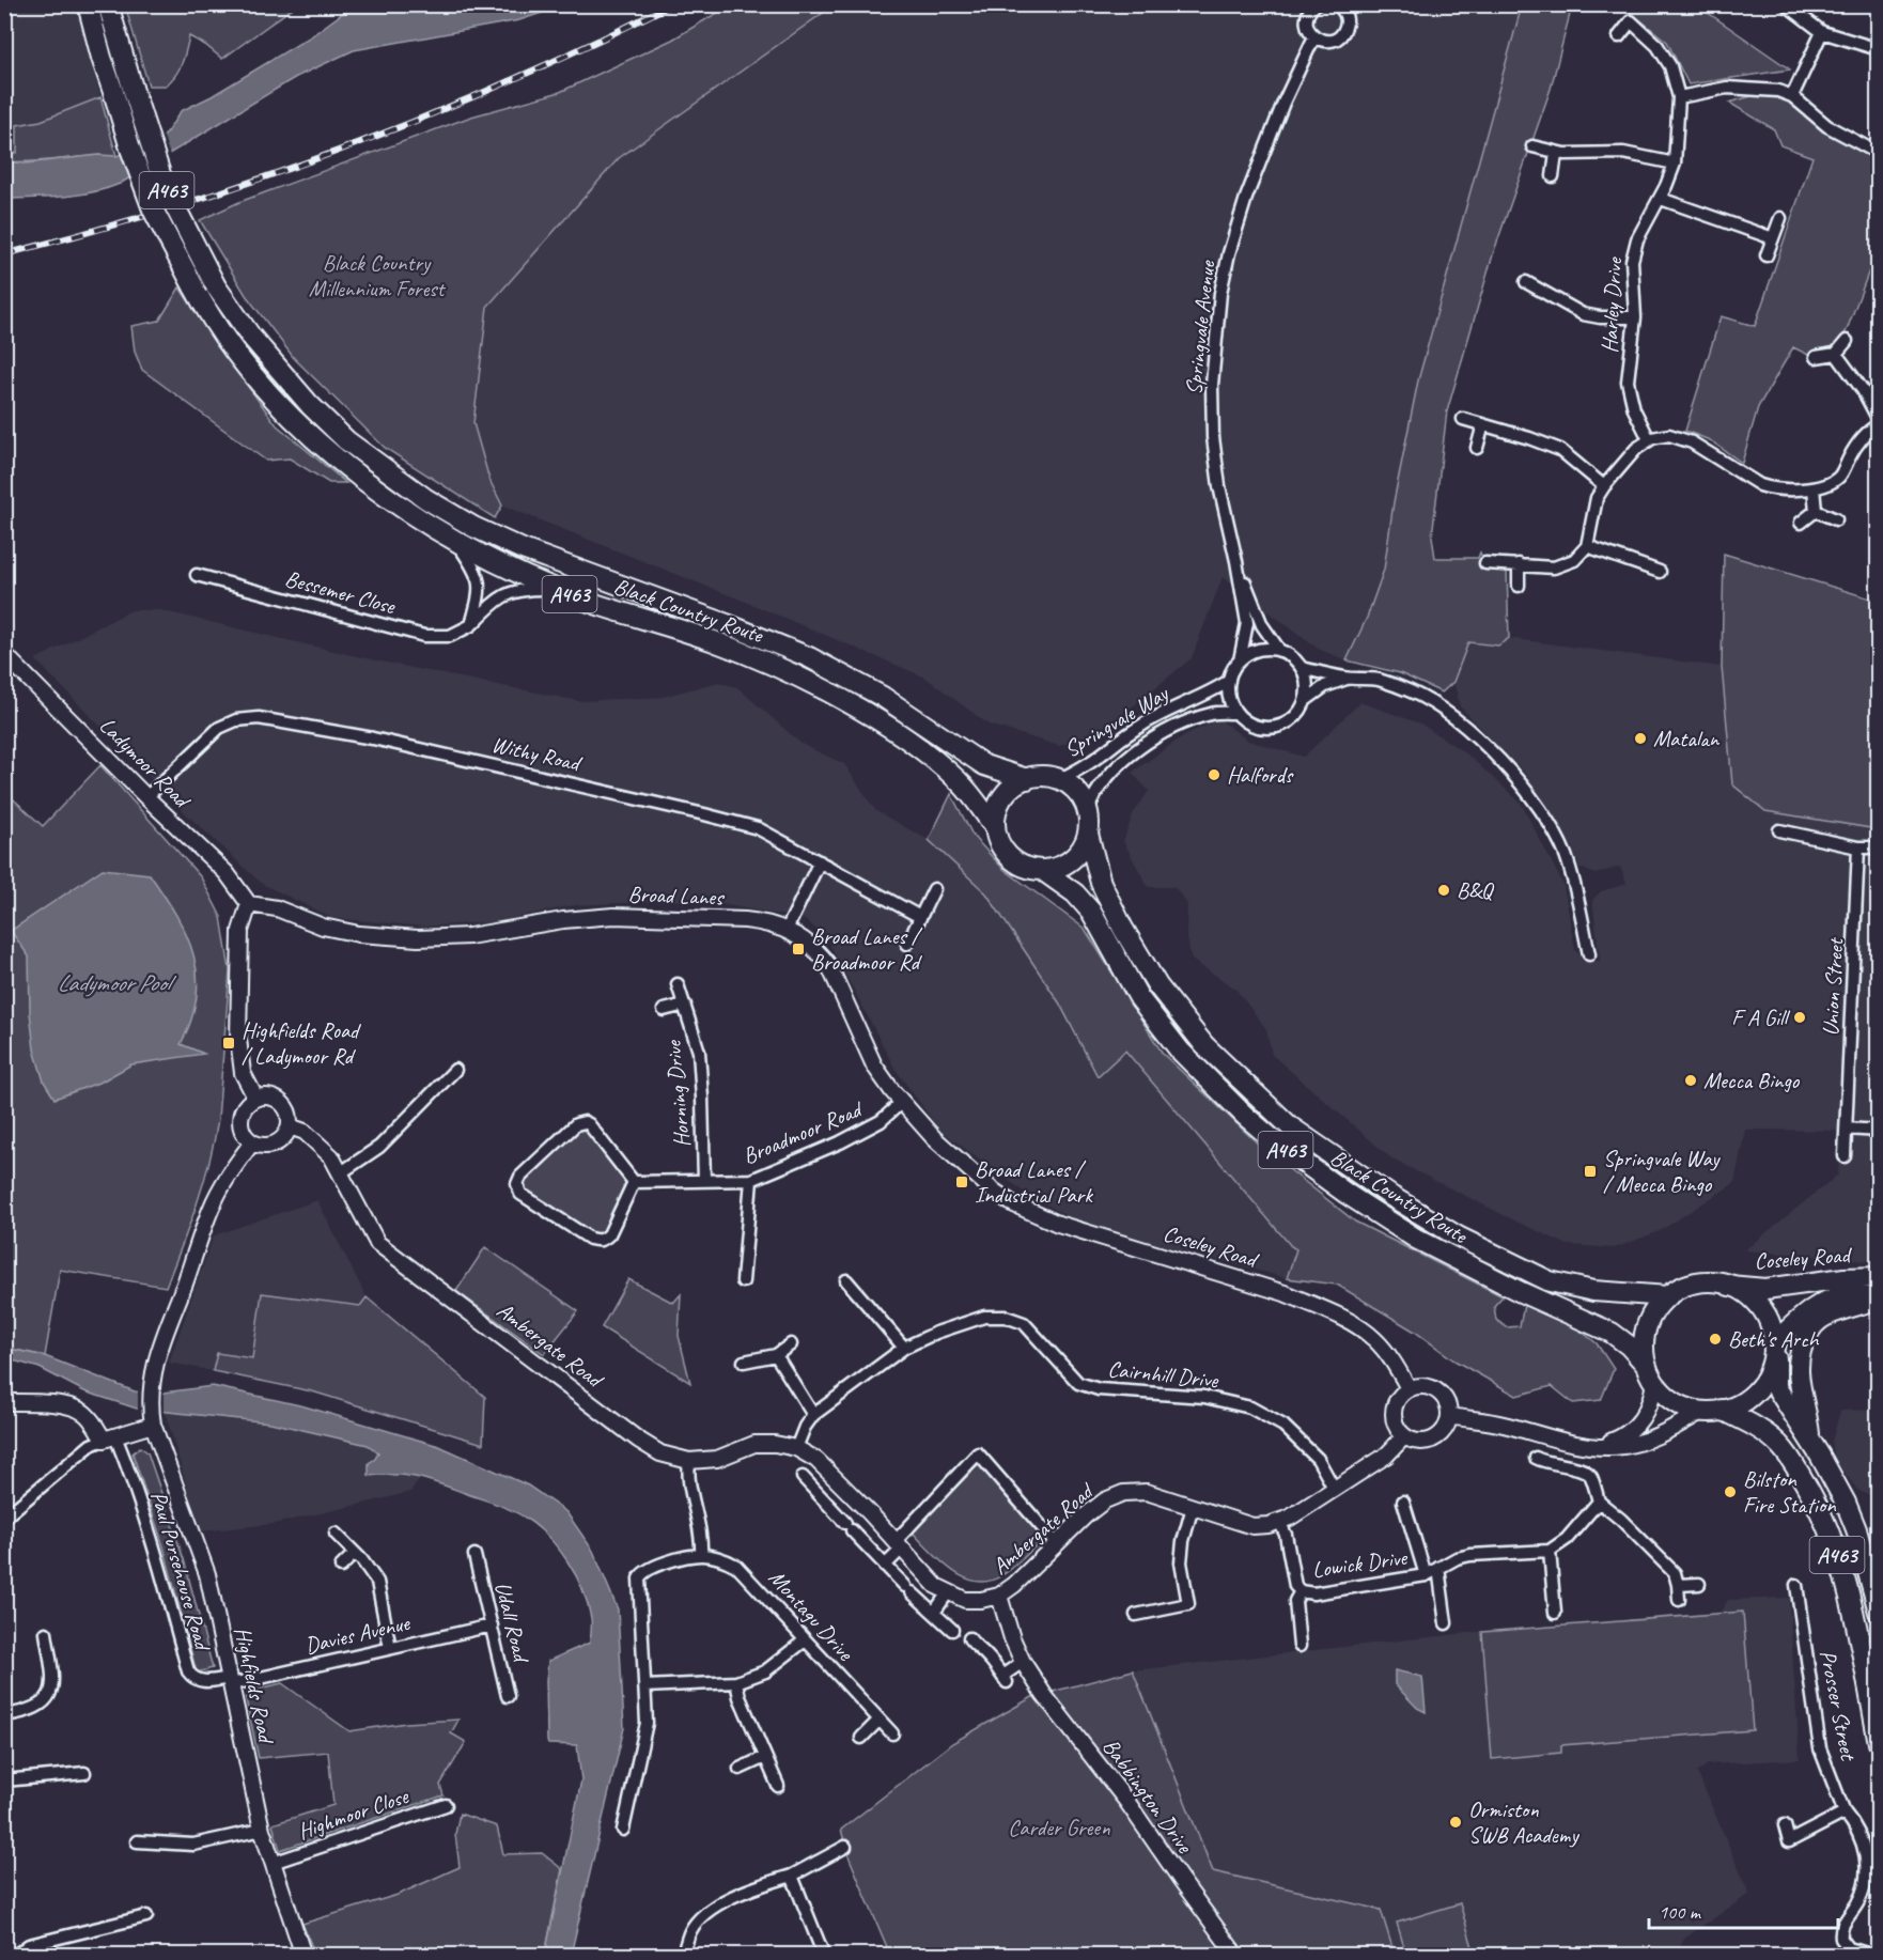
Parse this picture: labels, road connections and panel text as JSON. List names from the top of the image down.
{
  "streets": {
    "main road": ["A463", "Black Country Route", "Coseley Road"],
    "street": [
      "Harley Drive",
      "Springvale Avenue",
      "Bessemer Close",
      "Springvale Way",
      "Withy Road",
      "Ladymoor Road",
      "Broad Lanes",
      "Union Street",
      "Horning Drive",
      "Broadmoor Road",
      "Ambergate Road",
      "Cairnhill Drive",
      "Lowick Drive",
      "Paul Pursehouse Road",
      "Montagu Drive",
      "Udall Road",
      "Davies Avenue",
      "Highfields Road",
      "Prosser Street",
      "Babbington Drive",
      "Highmoor Close"
    ]
  },
  "crossings": [
    ["A463", "Black Country Route"],
    ["A463", "Springvale Way"],
    ["A463", "Coseley Road"],
    ["Springvale Avenue", "Springvale Way"],
    ["Bessemer Close", "Black Country Route"],
    ["Black Country Route", "Springvale Way"],
    ["Black Country Route", "Coseley Road"],
    ["Withy Road", "Ladymoor Road"],
    ["Ladymoor Road", "Broad Lanes"],
    ["Broad Lanes", "Broadmoor Road"],
    ["Broad Lanes", "Coseley Road"],
    ["Horning Drive", "Broadmoor Road"],
    ["Coseley Road", "Ambergate Road"],
    ["Ambergate Road", "Cairnhill Drive"],
    ["Ambergate Road", "Lowick Drive"],
    ["Ambergate Road", "Babbington Drive"],
    ["Paul Pursehouse Road", "Davies Avenue"],
    ["Paul Pursehouse Road", "Highfields Road"],
    ["Udall Road", "Davies Avenue"],
    ["Davies Avenue", "Highfields Road"],
    ["Highfields Road", "Highmoor Close"]
  ],
  "water": ["Ladymoor Pool"],
  "parks": ["Black Country Millennium Forest", "Carder Green"],
  "places": {
    "other": [
      "Matalan",
      "Halfords",
      "B&Q",
      "F A Gill",
      "Mecca Bingo",
      "Beth's Arch",
      "Bilston Fire Station",
      "Ormiston SWB Academy"
    ],
    "transit": [
      "Broad Lanes / Broadmoor Rd",
      "Highfields Road / Ladymoor Rd",
      "Springvale Way / Mecca Bingo",
      "Broad Lanes / Industrial Park"
    ]
  },
  "scale_bar": "100 m"
}
